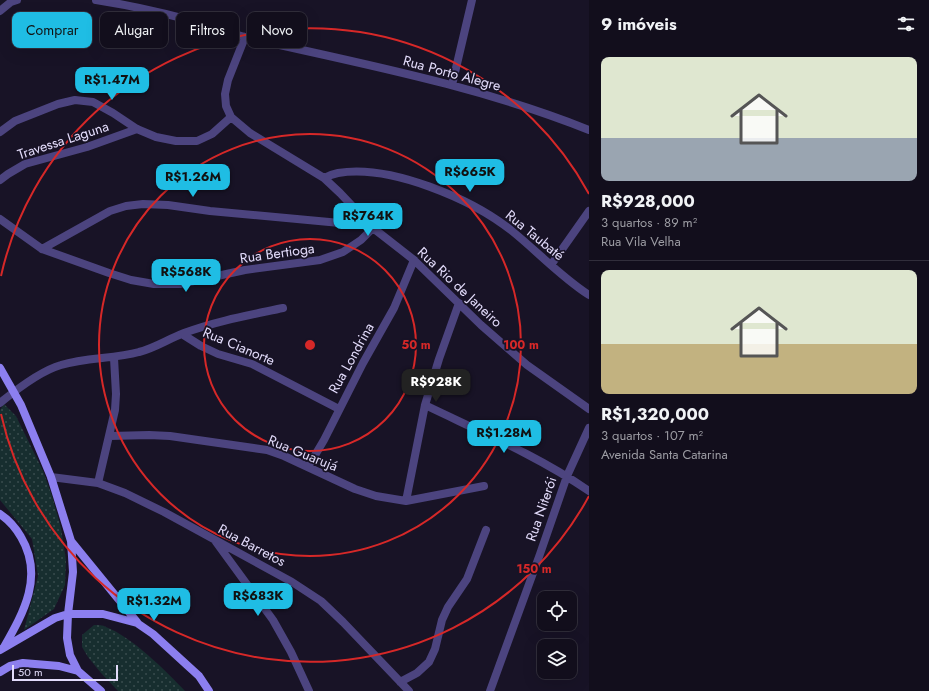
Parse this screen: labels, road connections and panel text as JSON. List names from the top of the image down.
{
  "streets": {
    "street": [
      "Rua Porto Alegre",
      "Travessa Laguna",
      "Rua Taubaté",
      "Rua Bertioga",
      "Rua Rio de Janeiro",
      "Rua Cianorte",
      "Rua Londrina",
      "Rua Guarujá",
      "Rua Niterói",
      "Rua Barretos"
    ]
  },
  "crossings": [
    ["Rua Taubaté", "Rua Rio de Janeiro"],
    ["Rua Bertioga", "Rua Rio de Janeiro"],
    ["Rua Rio de Janeiro", "Rua Londrina"],
    ["Rua Cianorte", "Rua Londrina"],
    ["Rua Londrina", "Rua Guarujá"]
  ],
  "scale_bar": "50 m",
  "page": {
    "heading": "9 imóveis",
    "chip": [
      "Comprar",
      "Alugar",
      "Filtros",
      "Novo"
    ],
    "list": [
      {
        "name": "R$928,000",
        "note": "3 quartos · 89 m² · Rua Vila Velha"
      },
      {
        "name": "R$1,320,000",
        "note": "3 quartos · 107 m² · Avenida Santa Catarina"
      }
    ],
    "price": [
      "R$1.47M",
      "R$665K",
      "R$1.26M",
      "R$764K",
      "R$568K",
      "R$928K",
      "R$1.28M",
      "R$683K",
      "R$1.32M"
    ],
    "scale": "50 m"
  },
  "rings": ["50 m", "100 m", "150 m"]
}
